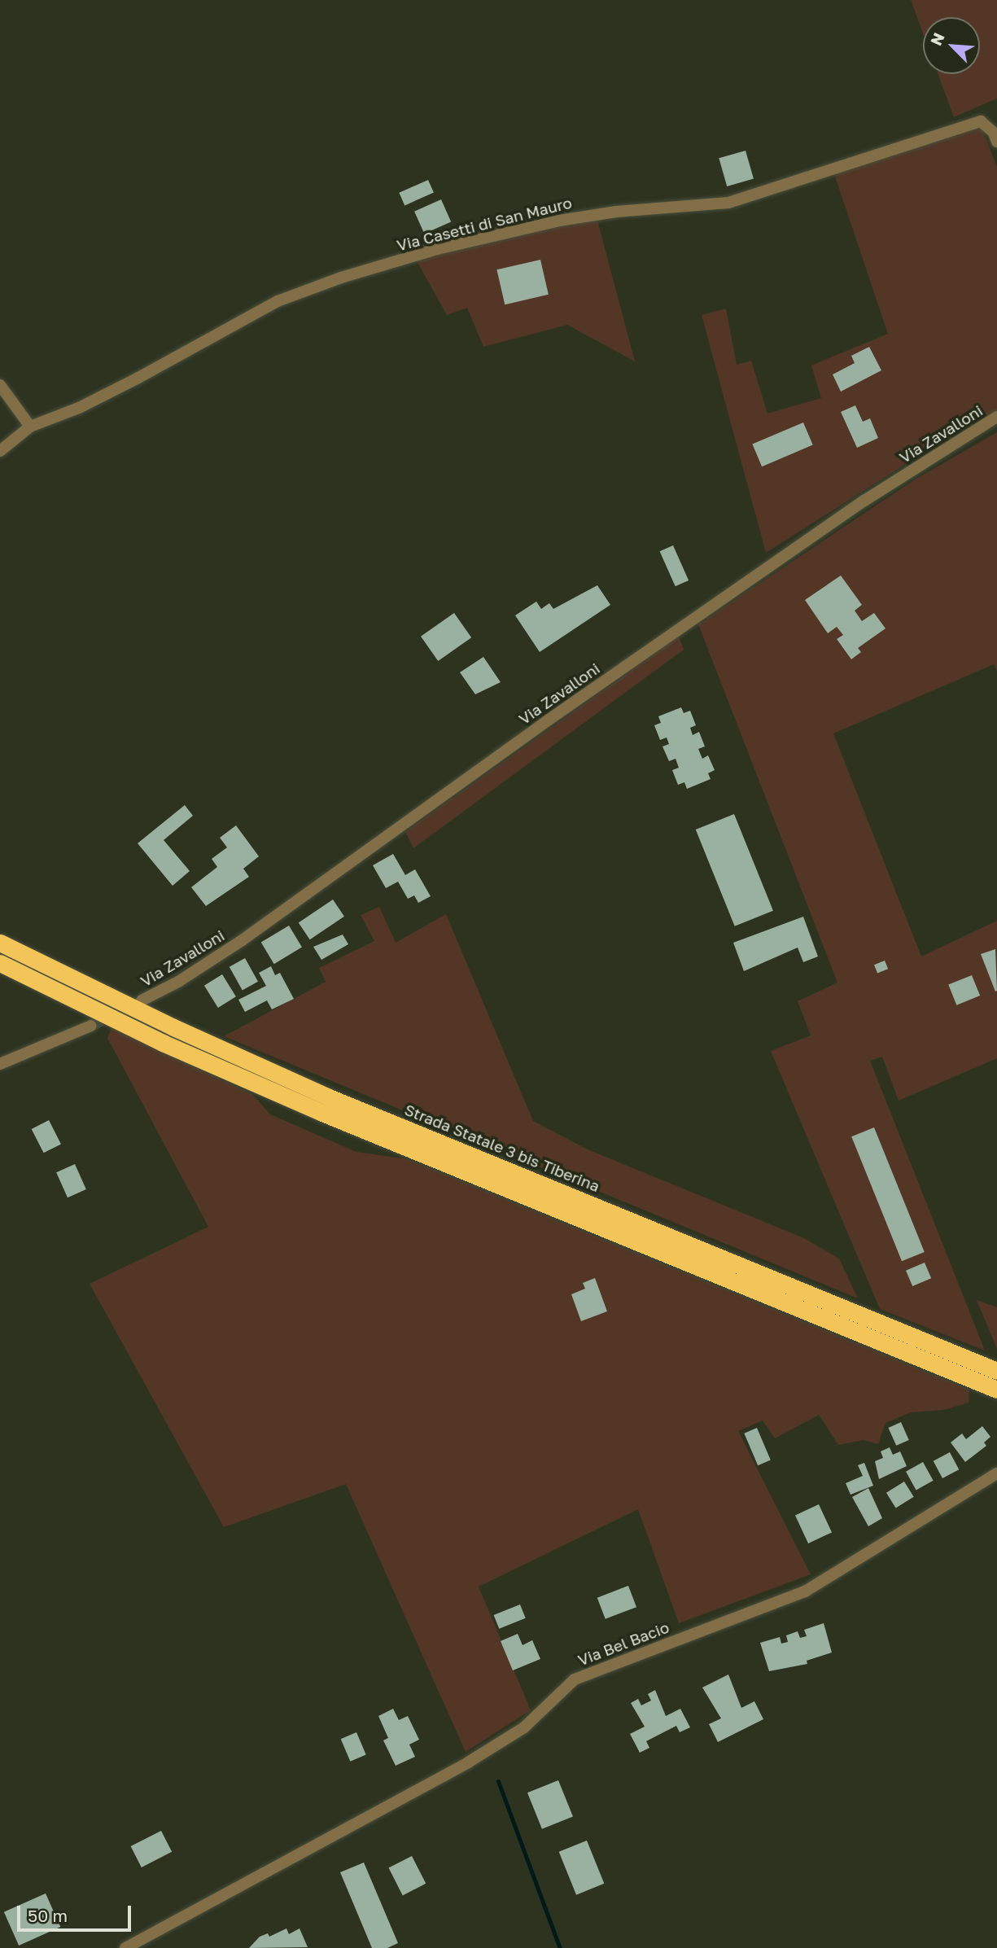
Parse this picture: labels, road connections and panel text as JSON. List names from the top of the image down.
{
  "streets": {
    "highway": ["Strada Statale 3 bis Tiberina"],
    "street": ["Via Casetti di San Mauro", "Via Zavalloni", "Via Bel Bacio"]
  },
  "scale_bar": "50 m",
  "north": "top left"
}
